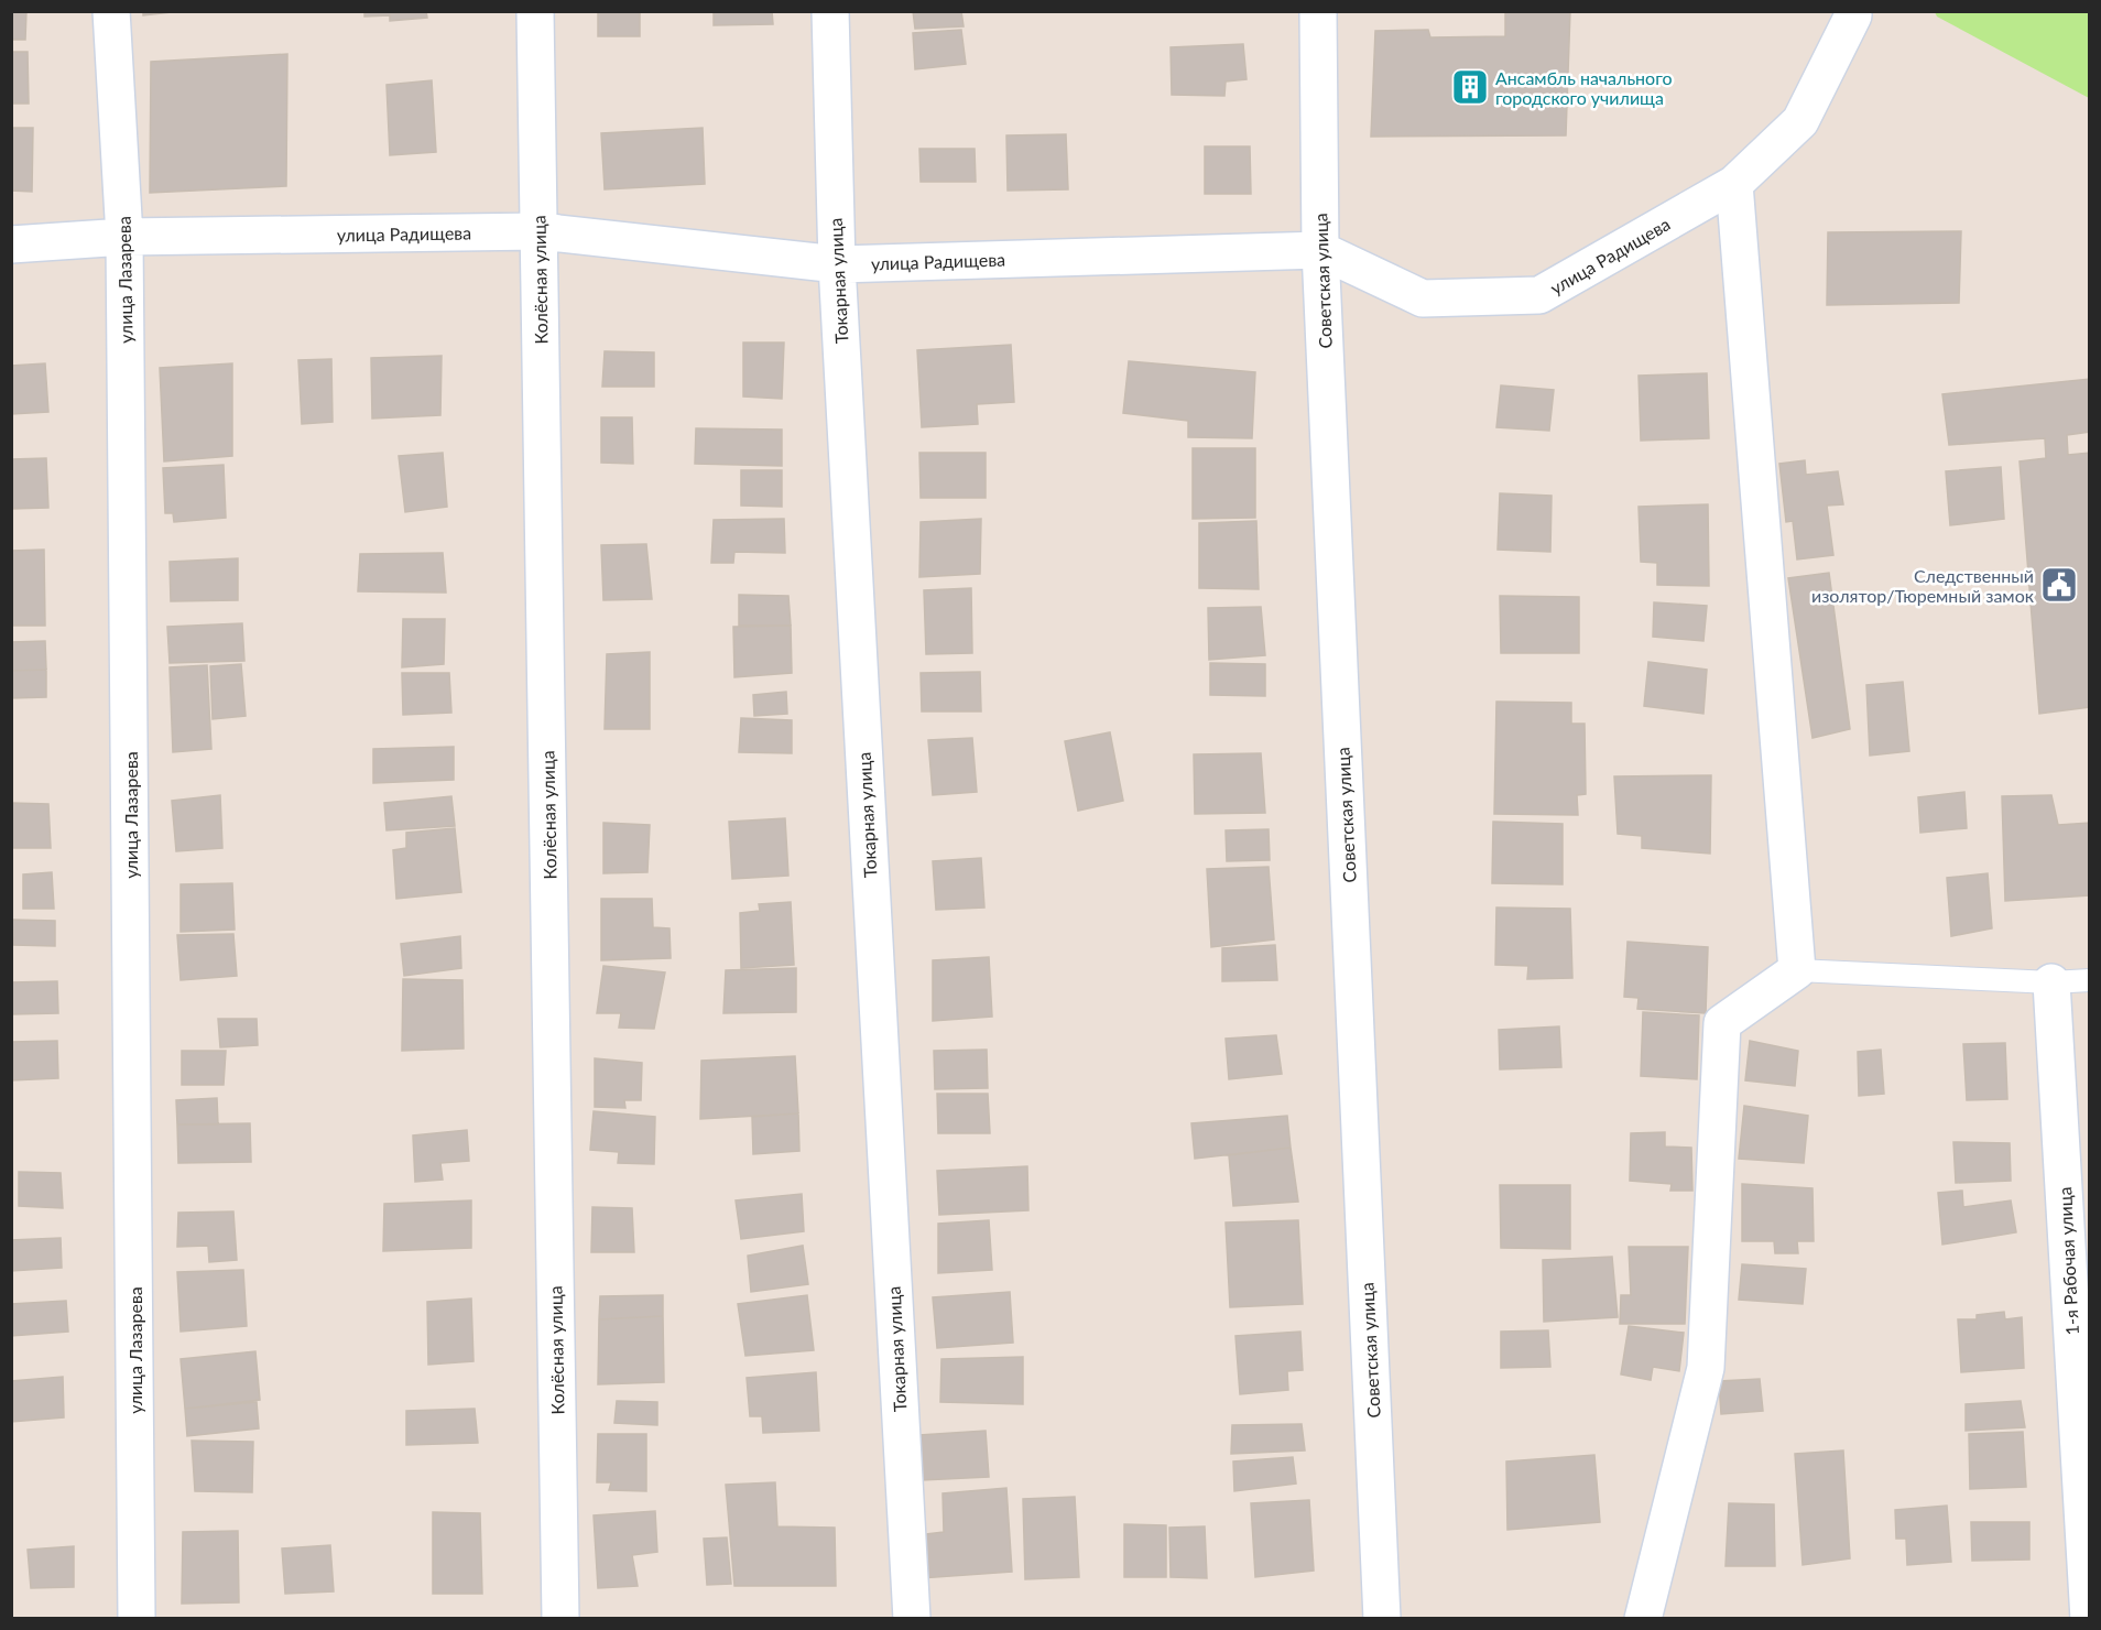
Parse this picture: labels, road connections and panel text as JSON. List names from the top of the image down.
{
  "streets": {
    "street": [
      "улица Радищева",
      "улица Лазарева",
      "Колёсная улица",
      "Токарная улица",
      "Советская улица",
      "1-я Рабочая улица"
    ]
  },
  "crossings": [
    ["улица Радищева", "улица Лазарева"],
    ["улица Радищева", "Колёсная улица"],
    ["улица Радищева", "Токарная улица"],
    ["улица Радищева", "Советская улица"]
  ],
  "places": {
    "building": ["Ансамбль начального городского училища"],
    "public building": ["Следственный изолятор/Тюремный замок"]
  }
}
